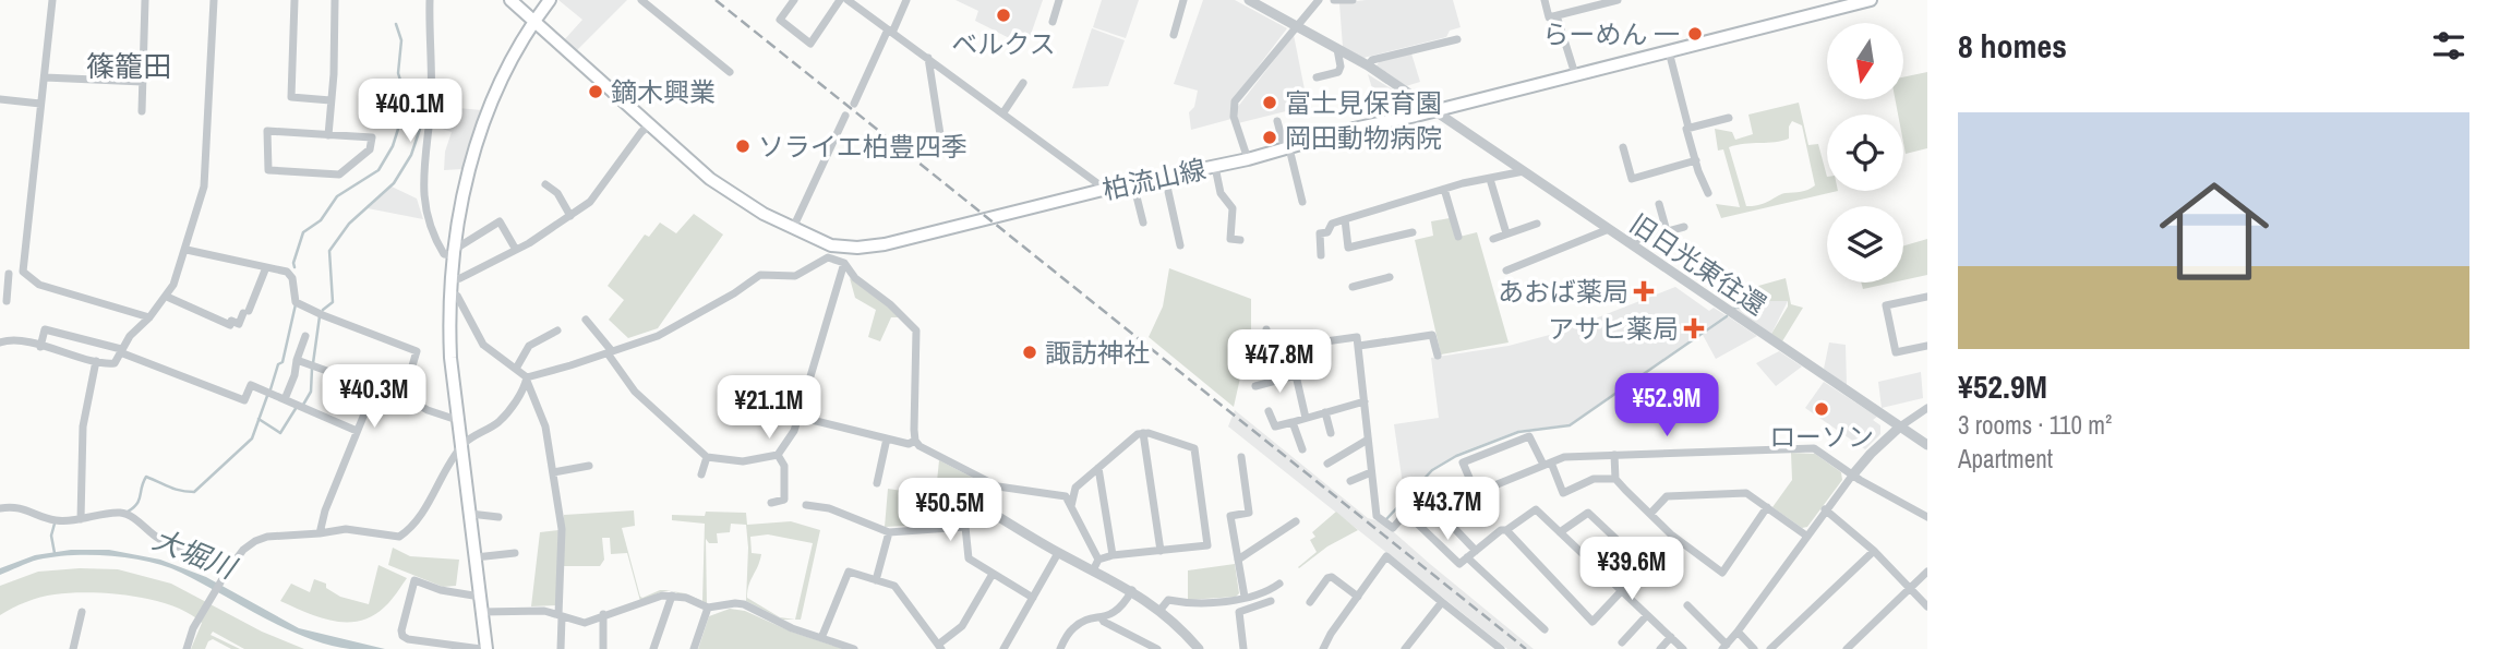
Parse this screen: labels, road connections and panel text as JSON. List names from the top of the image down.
{
  "streets": {
    "main road": ["柏流山線"],
    "street": ["旧日光東往還"]
  },
  "crossings": [
    ["柏流山線", "旧日光東往還"]
  ],
  "districts": ["篠籠田"],
  "water": ["大堀川"],
  "places": {
    "other": [
      "ベルクス",
      "らーめん 一",
      "鏑木興業",
      "富士見保育園",
      "岡田動物病院",
      "ソライエ柏豊四季",
      "諏訪神社",
      "ローソン"
    ],
    "health": ["あおば薬局", "アサヒ薬局"]
  },
  "north": "bottom",
  "page": {
    "heading": "8 homes",
    "price": [
      "¥40.1M",
      "¥47.8M",
      "¥40.3M",
      "¥52.9M",
      "¥21.1M",
      "¥43.7M",
      "¥50.5M",
      "¥39.6M"
    ],
    "list": [
      {
        "name": "¥52.9M",
        "note": "3 rooms · 110 m² · Apartment"
      }
    ]
  }
}
